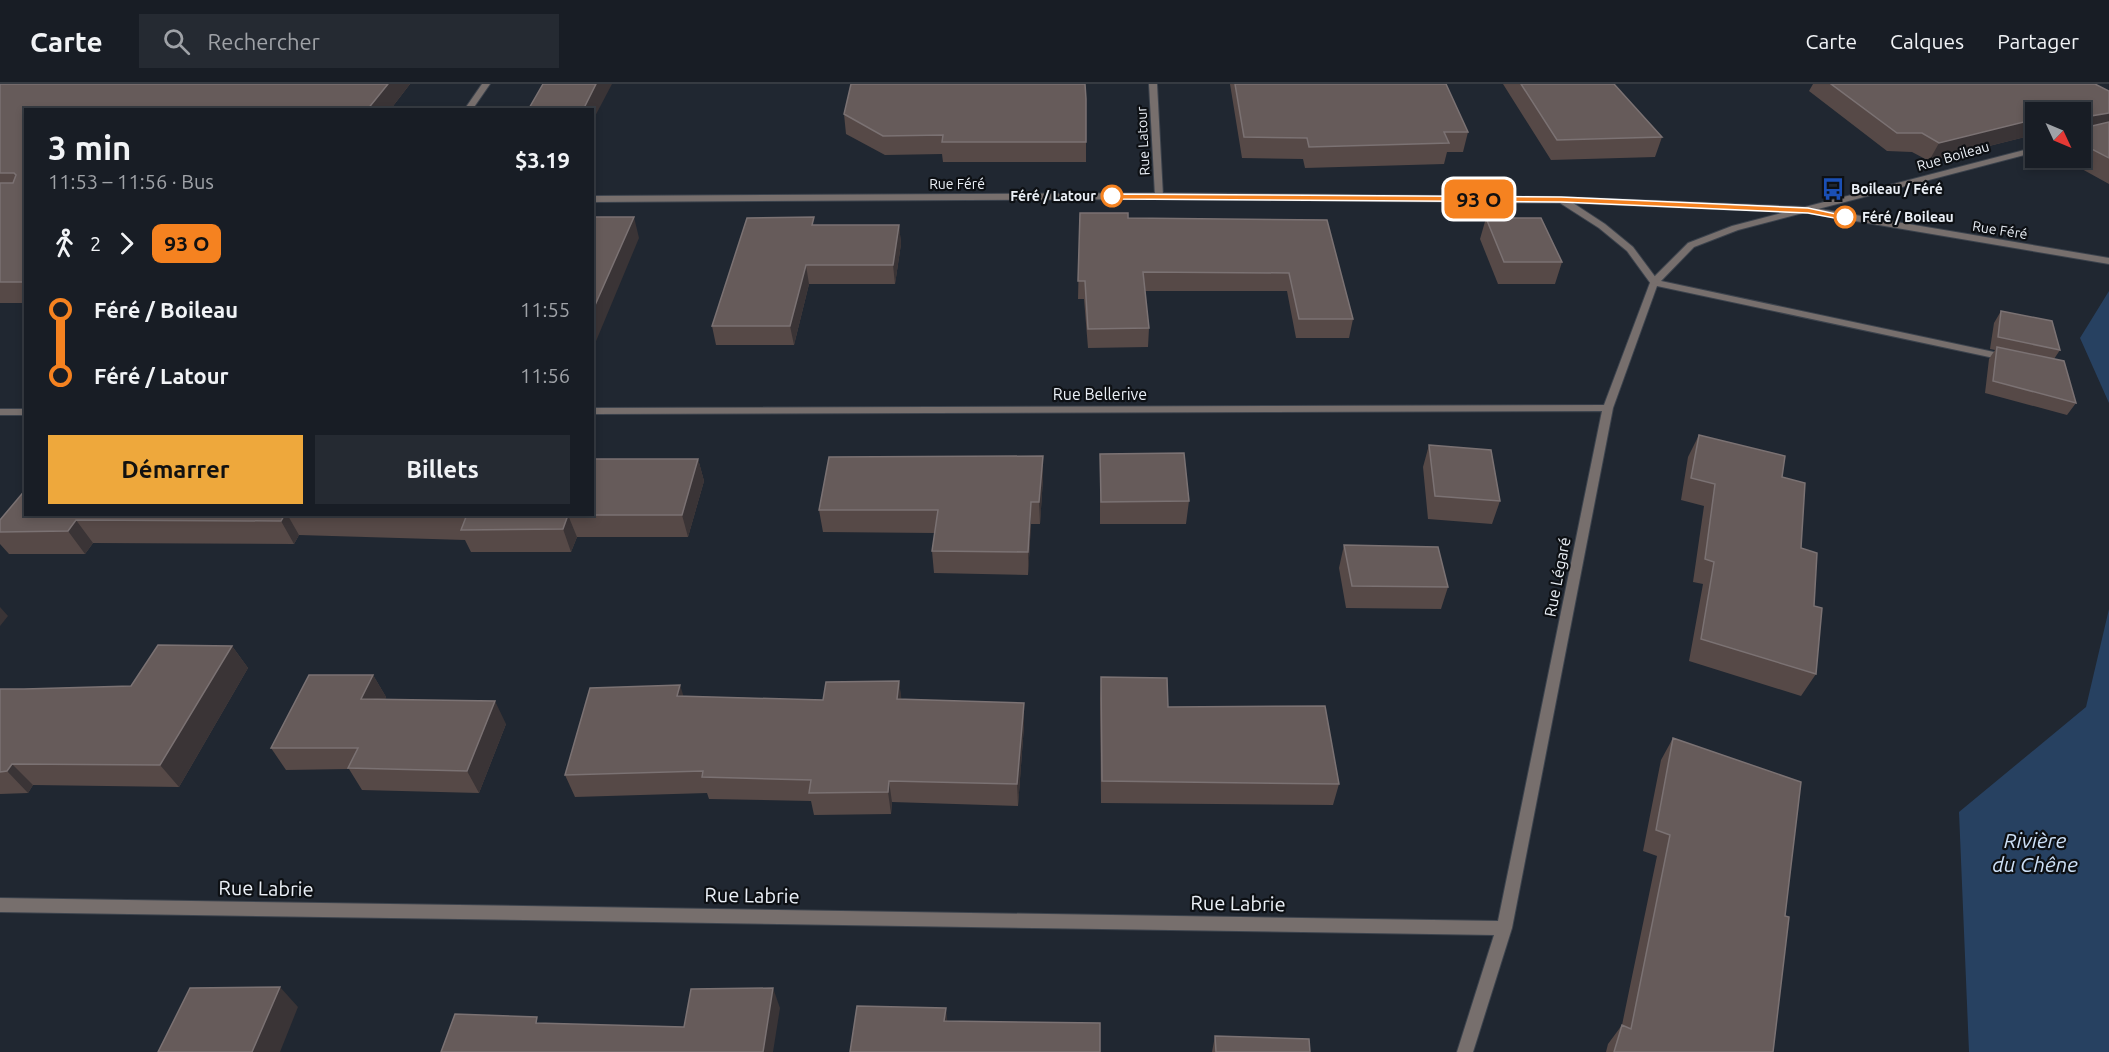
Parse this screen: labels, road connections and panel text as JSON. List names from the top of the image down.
{
  "streets": {
    "street": [
      "Rue Latour",
      "Rue Boileau",
      "Rue Féré",
      "Rue Bellerive",
      "Rue Légaré",
      "Rue Labrie"
    ]
  },
  "crossings": [
    ["Rue Latour", "Rue Féré"],
    ["Rue Boileau", "Rue Féré"],
    ["Rue Boileau", "Rue Légaré"],
    ["Rue Féré", "Rue Légaré"],
    ["Rue Bellerive", "Rue Légaré"],
    ["Rue Légaré", "Rue Labrie"]
  ],
  "water": ["Rivière du Chêne"],
  "places": {
    "bus stop": ["Boileau / Féré"],
    "other": ["Féré / Latour", "Féré / Boileau"]
  },
  "north": "bottom right",
  "page": {
    "header": "Carte",
    "search": "Rechercher",
    "nav": ["Carte", "Calques", "Partager"],
    "on_map": "93 O",
    "heading": ["3 min", "11:53 – 11:56 · Bus", "$3.19"],
    "legs": ["2", "93 O"],
    "list": [
      {
        "name": "Féré / Boileau",
        "value": "11:55"
      },
      {
        "name": "Féré / Latour",
        "value": "11:56"
      }
    ],
    "buttons": ["Démarrer", "Billets"]
  }
}
